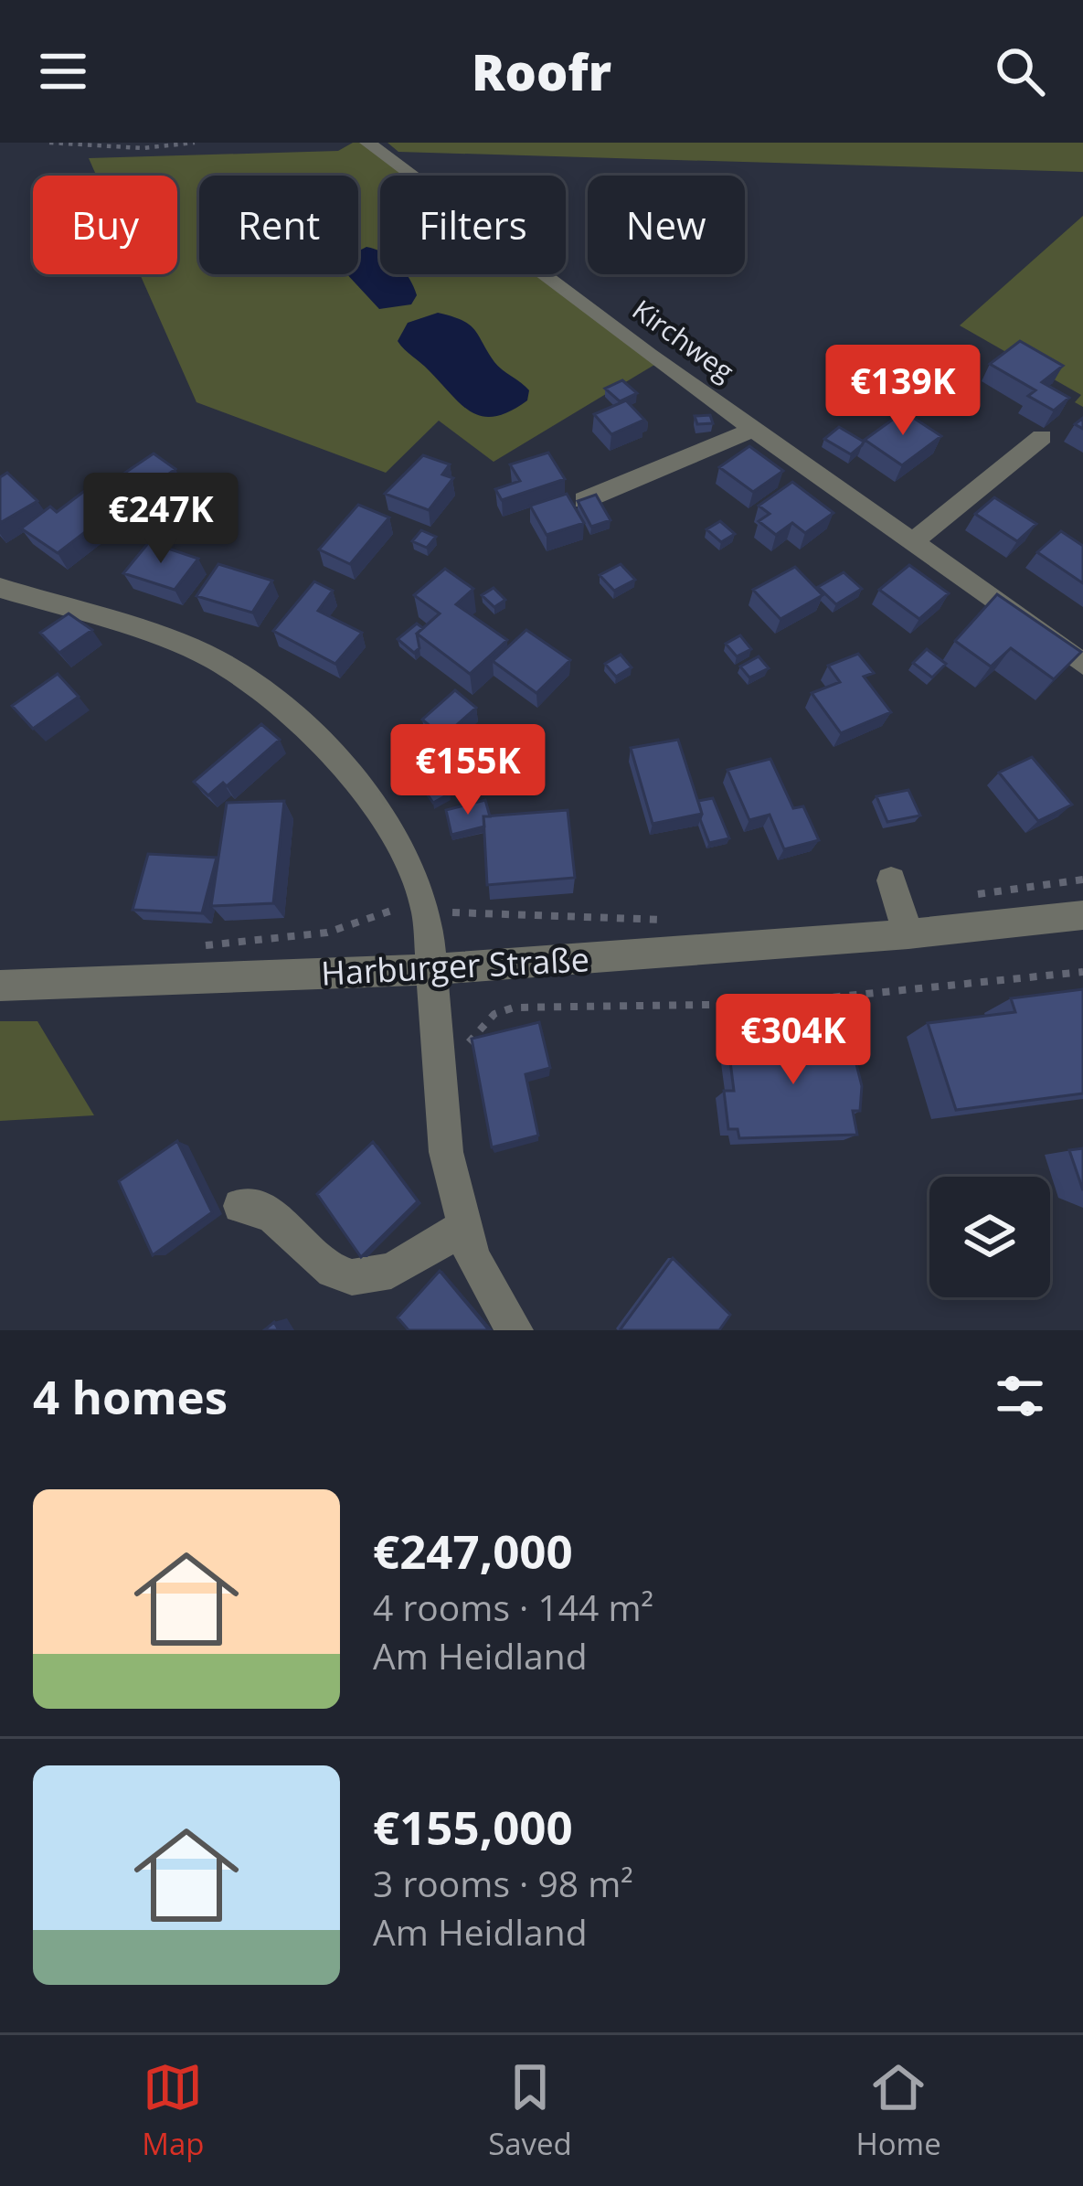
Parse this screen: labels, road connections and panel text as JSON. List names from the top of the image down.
{
  "streets": {
    "street": ["Kirchweg", "Harburger Straße"]
  },
  "page": {
    "header": "Roofr",
    "chip": [
      "Buy",
      "Rent",
      "Filters",
      "New"
    ],
    "price": [
      "€139K",
      "€247K",
      "€155K",
      "€304K"
    ],
    "heading": "4 homes",
    "list": [
      {
        "name": "€247,000",
        "note": "4 rooms · 144 m² · Am Heidland"
      },
      {
        "name": "€155,000",
        "note": "3 rooms · 98 m² · Am Heidland"
      }
    ],
    "tabs": ["Map", "Saved", "Home"]
  }
}
